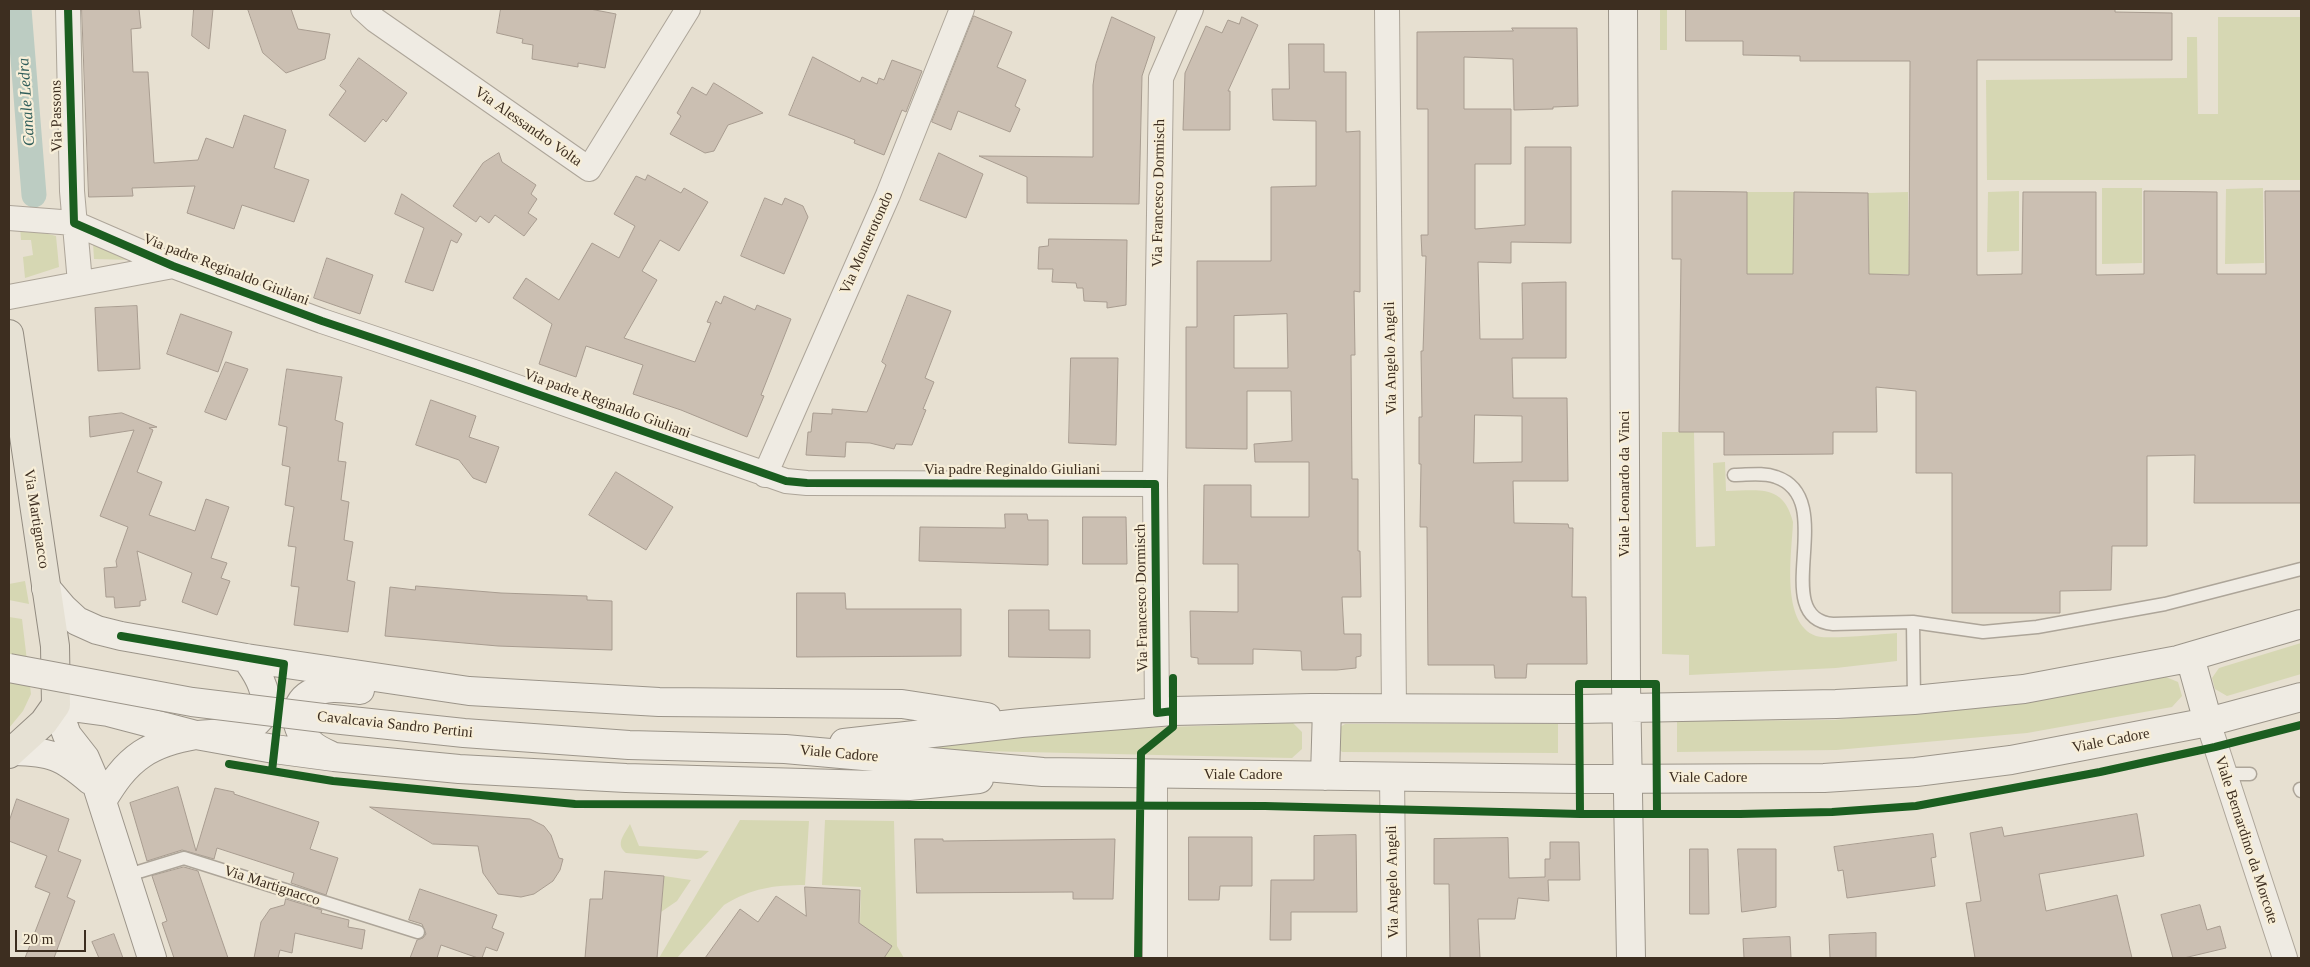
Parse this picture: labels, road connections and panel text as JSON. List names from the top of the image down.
{
  "streets": {
    "main road": [
      "Viale Leonardo da Vinci",
      "Via Martignacco",
      "Cavalcavia Sandro Pertini",
      "Viale Cadore"
    ],
    "street": [
      "Via Passons",
      "Via Alessandro Volta",
      "Via Francesco Dormisch",
      "Via Monterotondo",
      "Via padre Reginaldo Giuliani",
      "Via Angelo Angeli",
      "Viale Bernardino da Morcote"
    ]
  },
  "crossings": [
    ["Via Passons", "Via padre Reginaldo Giuliani"],
    ["Via Francesco Dormisch", "Via padre Reginaldo Giuliani"],
    ["Via Francesco Dormisch", "Viale Cadore"],
    ["Via Monterotondo", "Via padre Reginaldo Giuliani"],
    ["Via Angelo Angeli", "Viale Cadore"],
    ["Viale Leonardo da Vinci", "Viale Cadore"],
    ["Cavalcavia Sandro Pertini", "Viale Cadore"],
    ["Viale Cadore", "Viale Bernardino da Morcote"]
  ],
  "water": ["Canale Ledra"],
  "scale_bar": "20 m"
}
